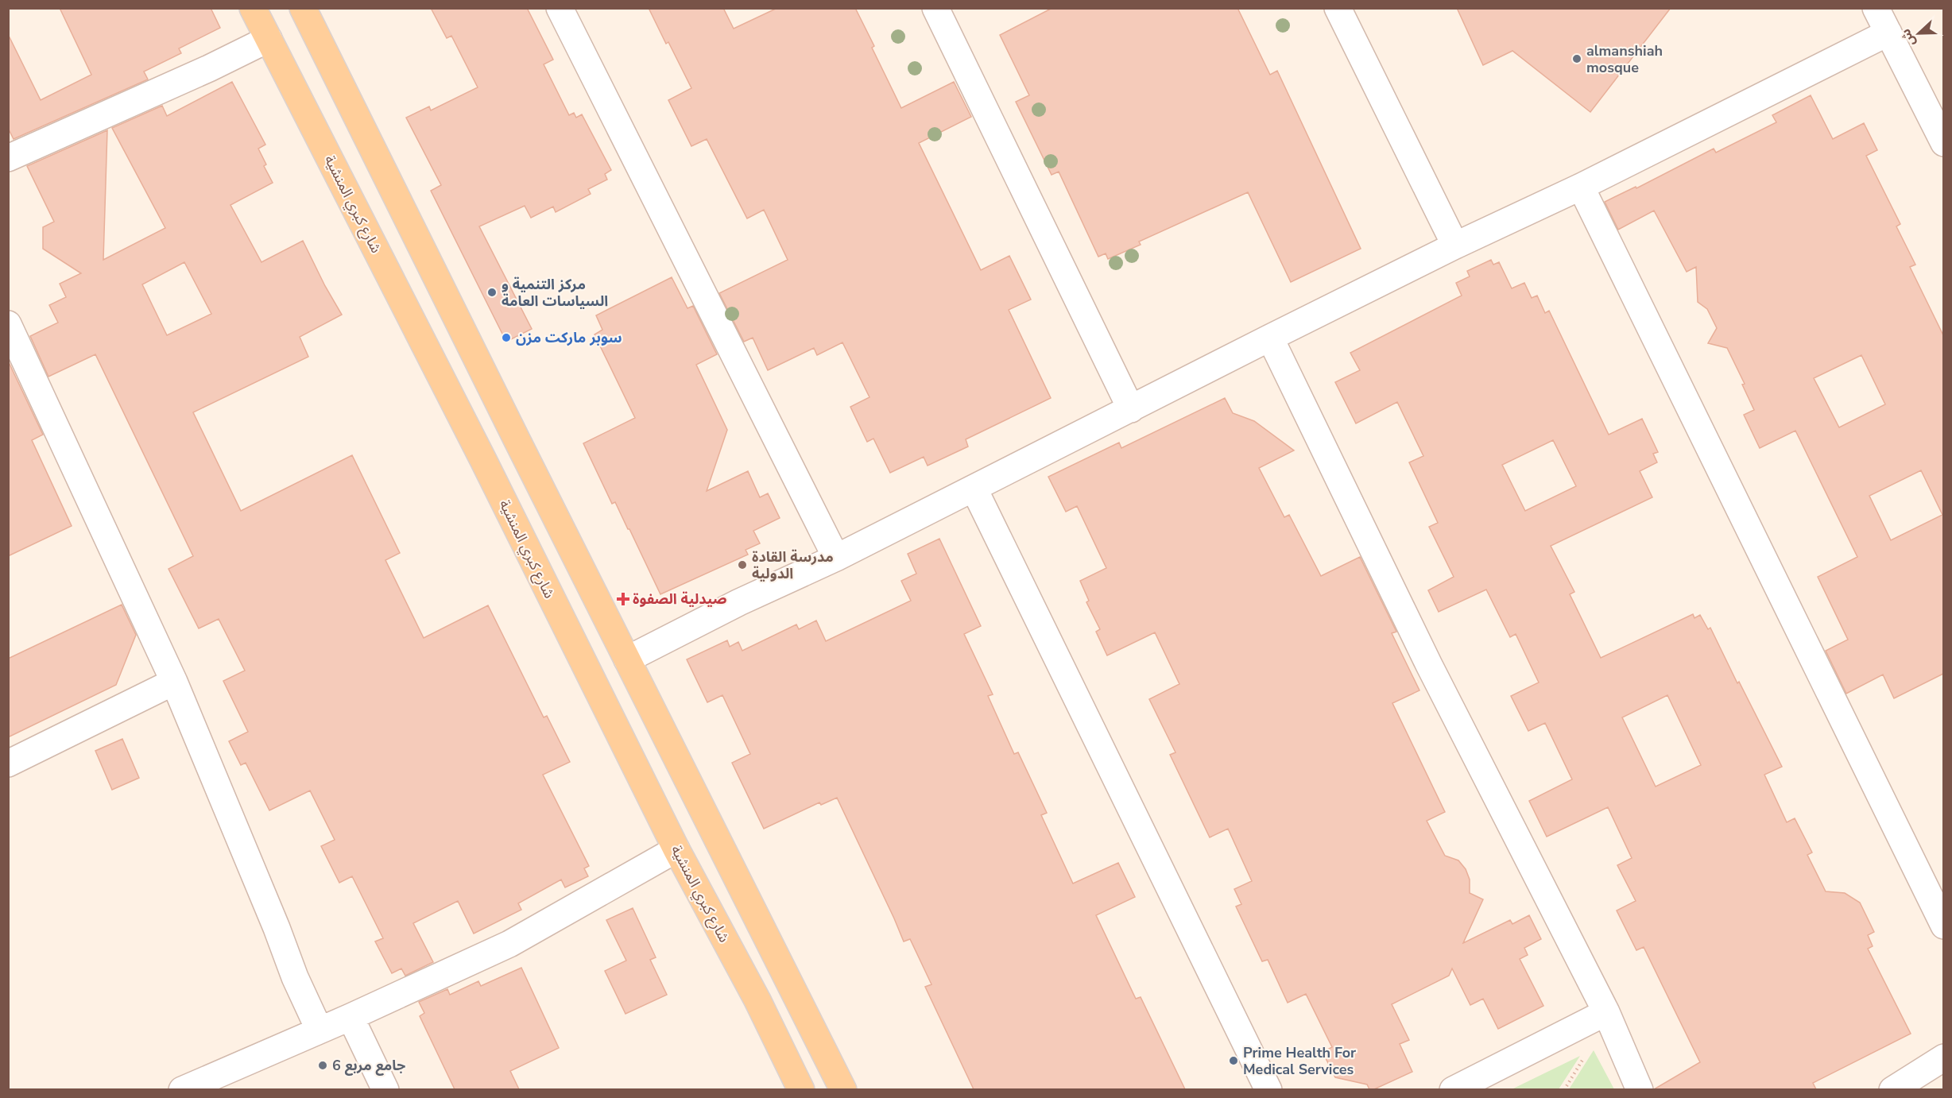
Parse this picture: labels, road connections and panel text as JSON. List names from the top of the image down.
{
  "streets": {
    "main road": ["شارع كبري المنشية"]
  },
  "places": {
    "other": [
      "almanshiah mosque",
      "مركز التنمية و السياسات العامة",
      "سوبر ماركت مزن",
      "مدرسة القادة الدولية",
      "Prime Health For Medical Services",
      "جامع مربع 6"
    ],
    "health": ["صيدلية الصفوة"]
  },
  "north": "left"
}
